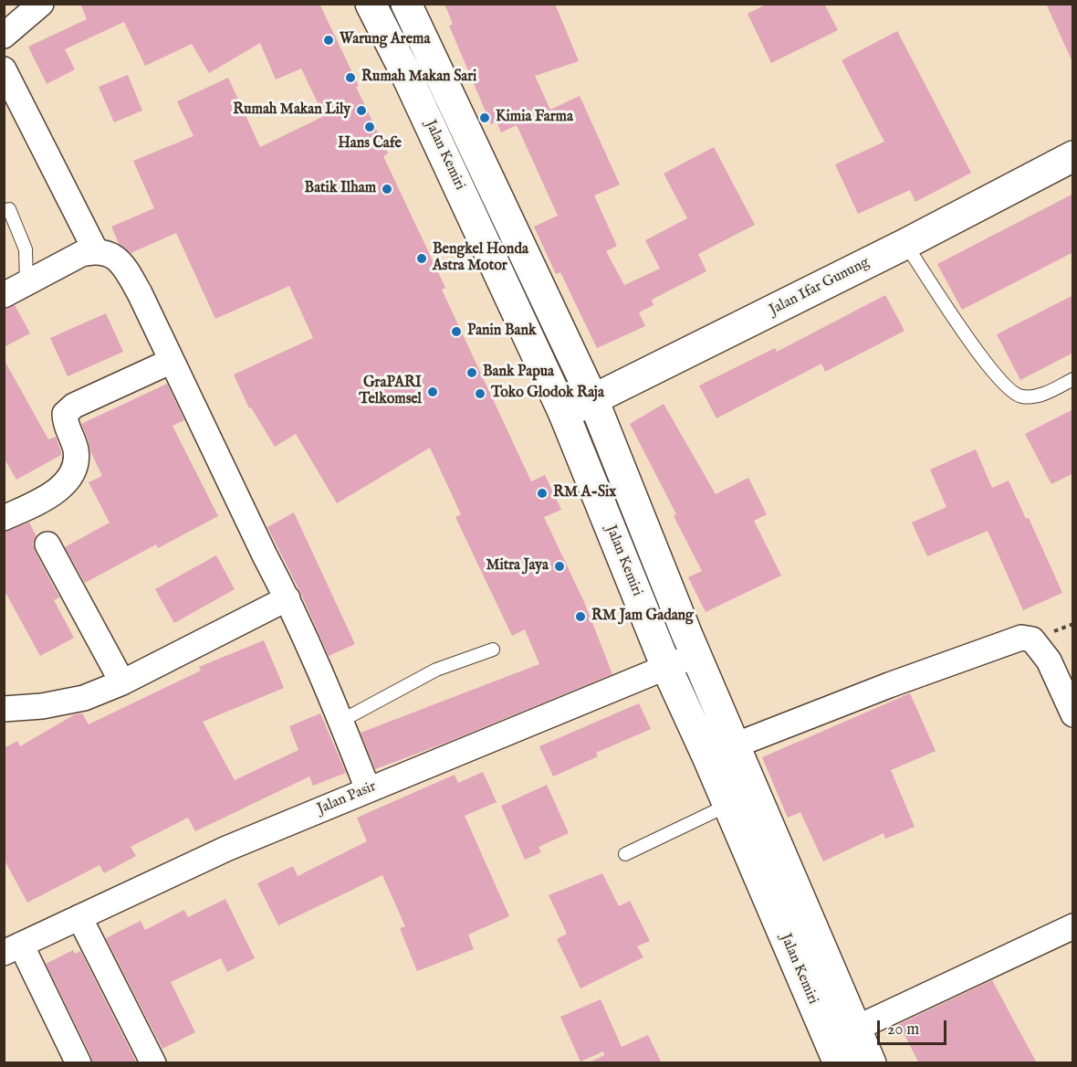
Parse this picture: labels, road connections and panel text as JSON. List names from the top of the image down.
{
  "streets": {
    "main road": ["Jalan Kemiri", "Jalan Ifar Gunung"],
    "street": ["Jalan Pasir"]
  },
  "crossings": [
    ["Jalan Kemiri", "Jalan Ifar Gunung"],
    ["Jalan Kemiri", "Jalan Pasir"]
  ],
  "places": [
    "Warung Arema",
    "Rumah Makan Sari",
    "Rumah Makan Lily",
    "Kimia Farma",
    "Hans Cafe",
    "Batik Ilham",
    "Bengkel Honda Astra Motor",
    "Panin Bank",
    "Bank Papua",
    "GraPARI Telkomsel",
    "Toko Glodok Raja",
    "RM A-Six",
    "Mitra Jaya",
    "RM Jam Gadang"
  ],
  "scale_bar": "20 m"
}
